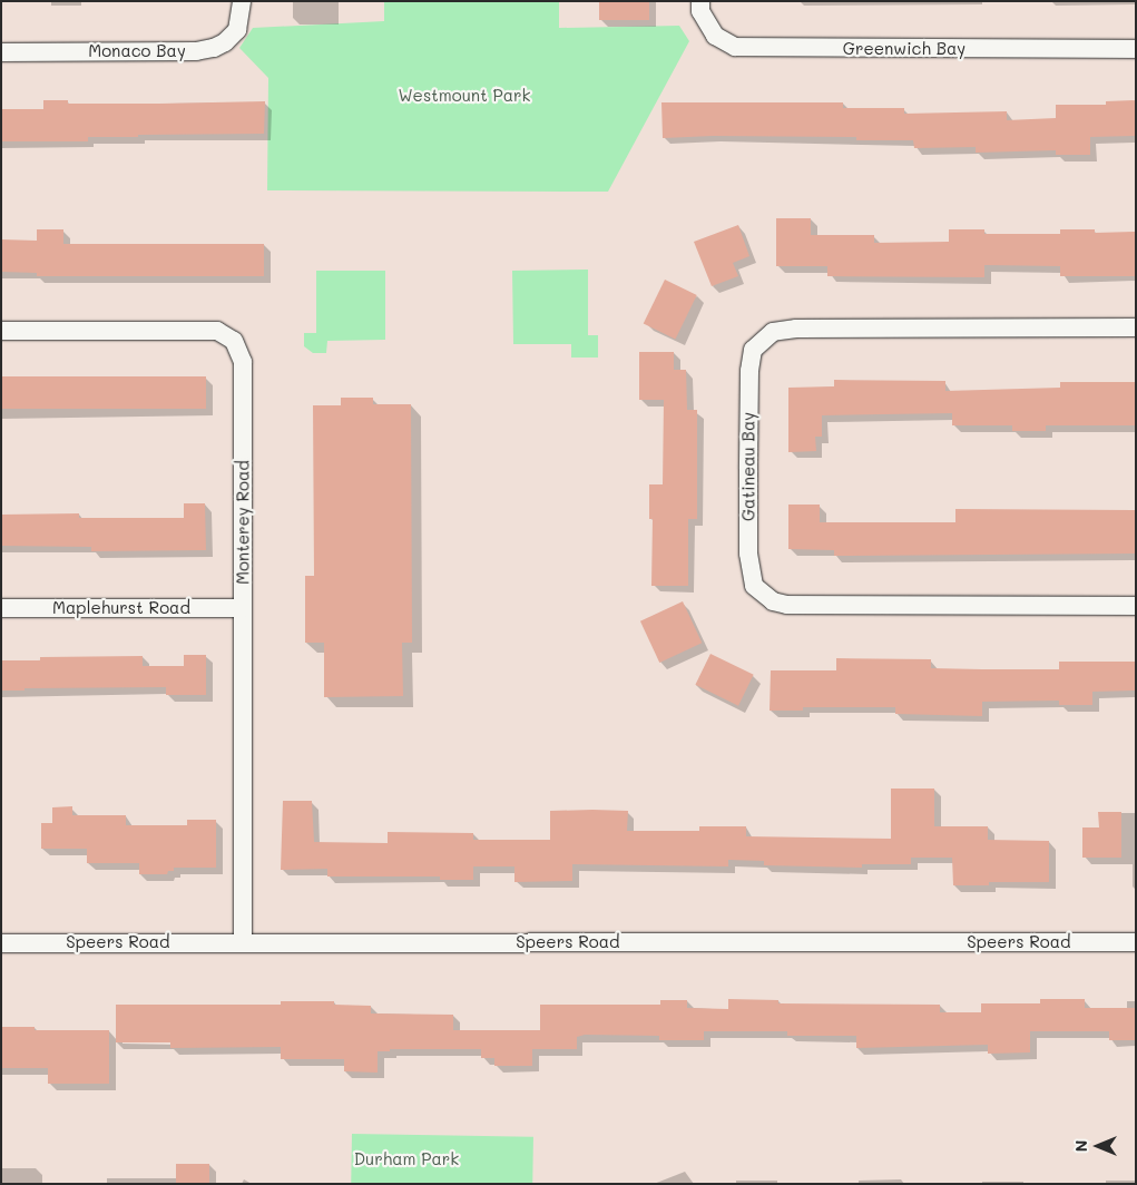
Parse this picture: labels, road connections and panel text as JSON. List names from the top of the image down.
{
  "streets": {
    "street": [
      "Greenwich Bay",
      "Monaco Bay",
      "Gatineau Bay",
      "Monterey Road",
      "Maplehurst Road",
      "Speers Road"
    ]
  },
  "crossings": [
    ["Monterey Road", "Maplehurst Road"],
    ["Monterey Road", "Speers Road"]
  ],
  "parks": ["Westmount Park", "Durham Park"],
  "north": "left"
}
